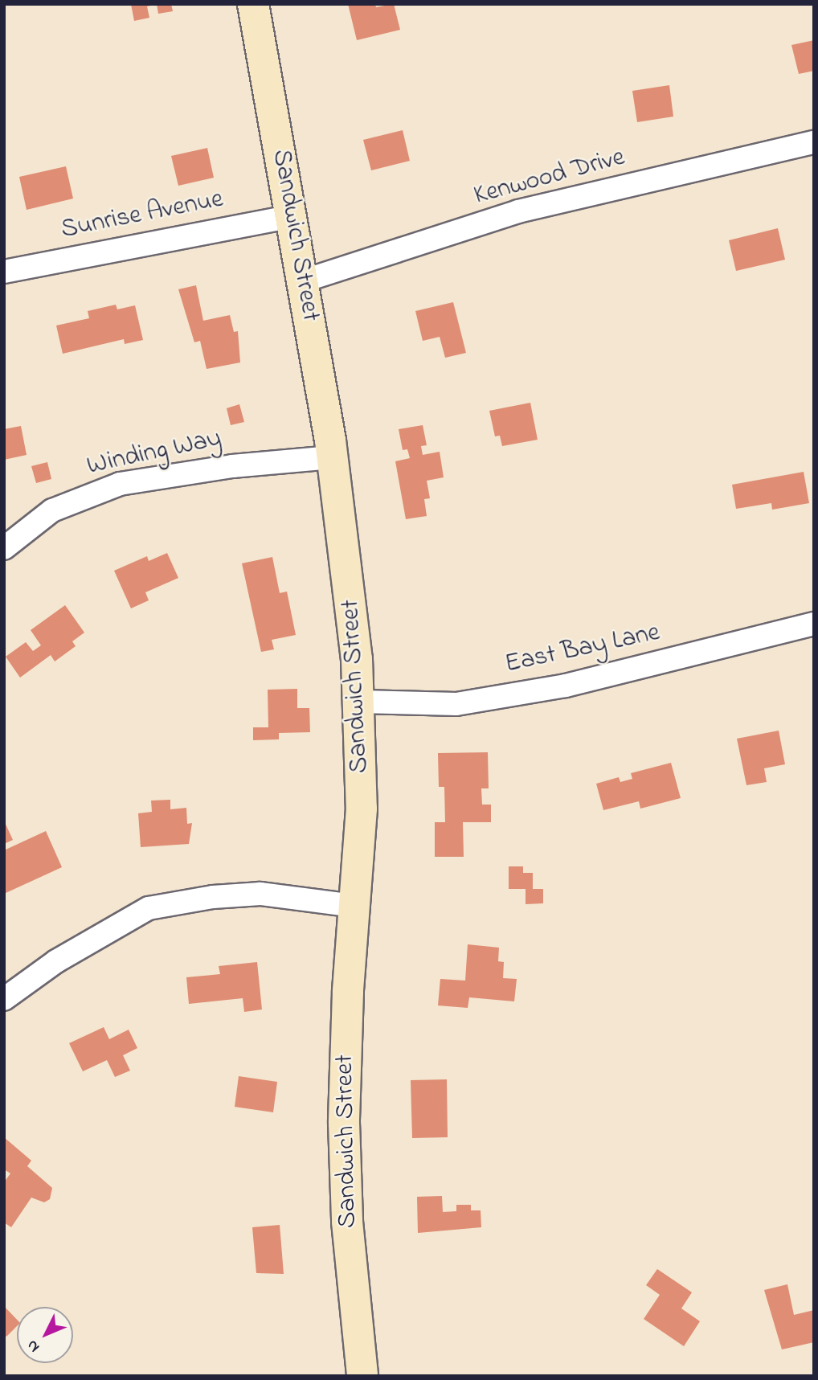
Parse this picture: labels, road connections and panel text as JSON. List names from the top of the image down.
{
  "streets": {
    "street": [
      "Kenwood Drive",
      "Sunrise Avenue",
      "Sandwich Street",
      "Winding Way",
      "East Bay Lane"
    ]
  },
  "crossings": [
    ["Kenwood Drive", "Sandwich Street"],
    ["Sunrise Avenue", "Sandwich Street"],
    ["Sandwich Street", "Winding Way"],
    ["Sandwich Street", "East Bay Lane"]
  ],
  "north": "bottom left"
}
